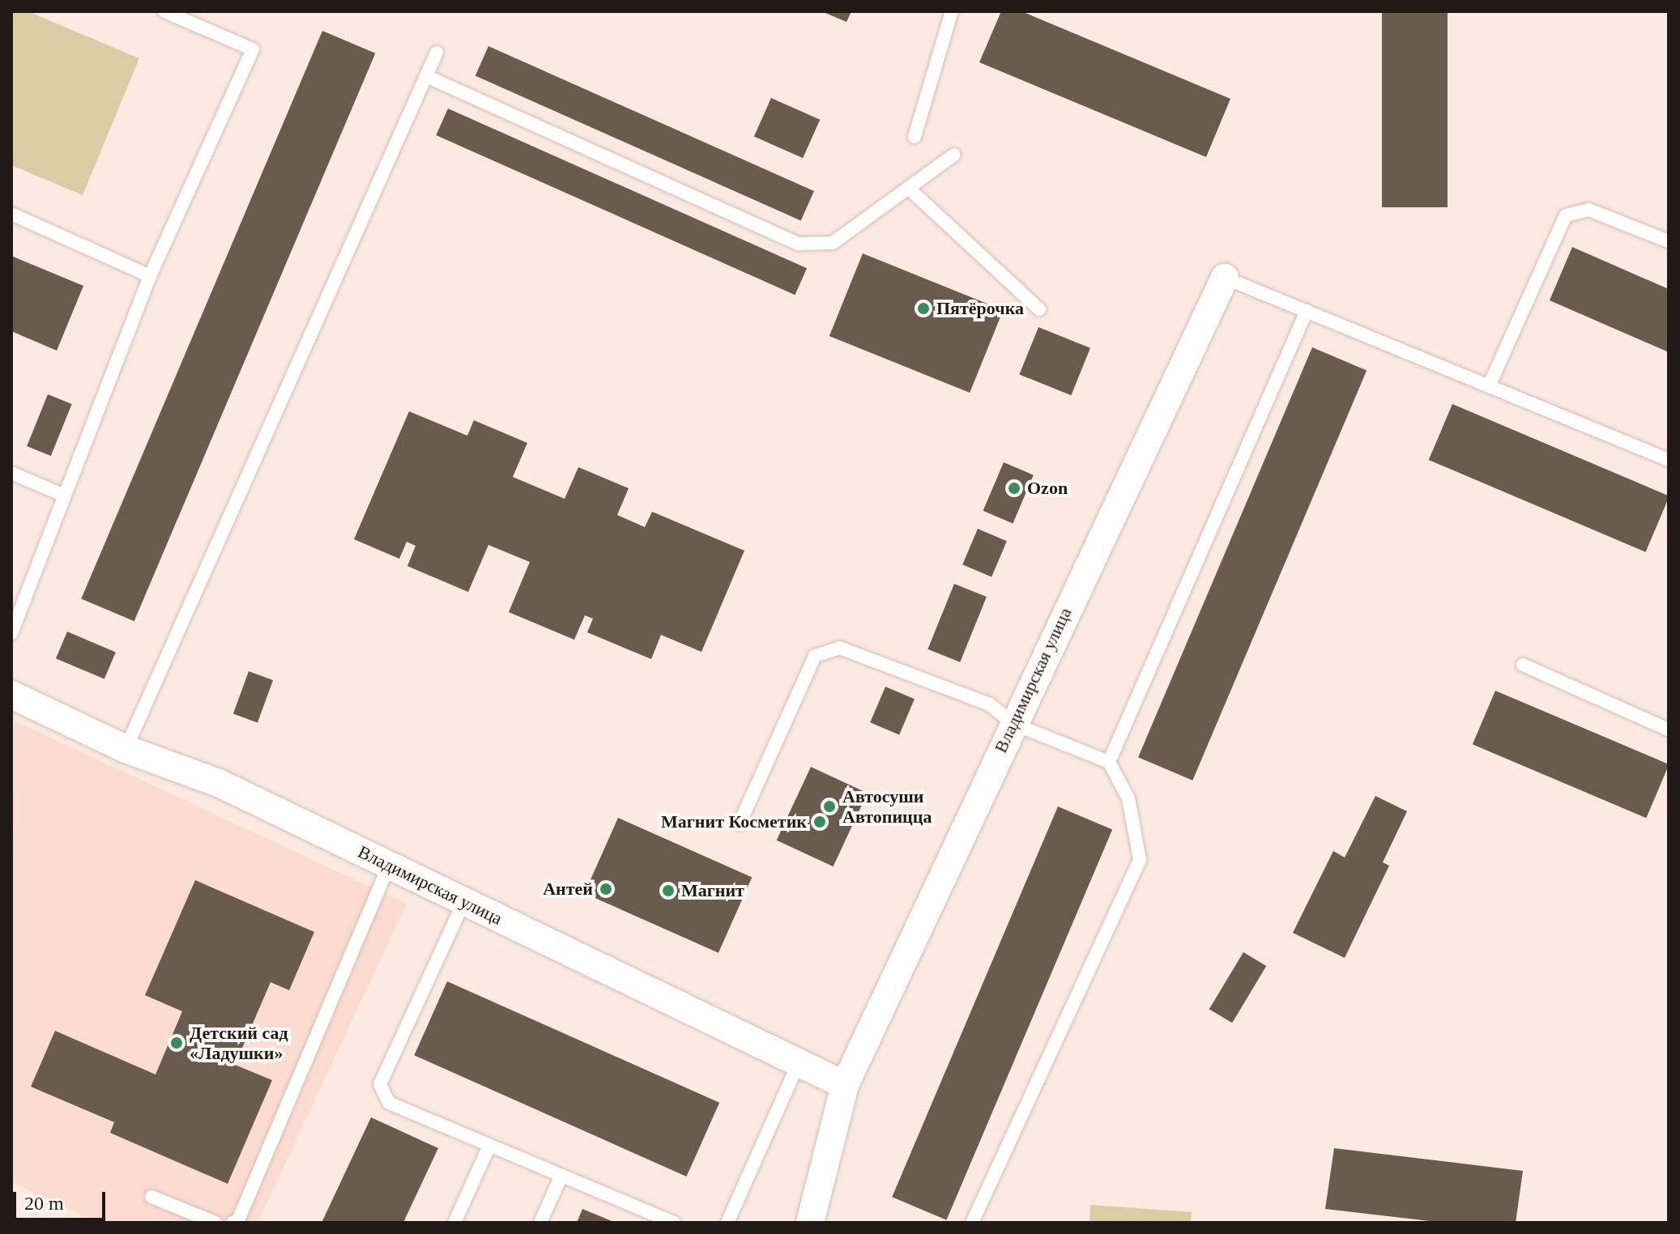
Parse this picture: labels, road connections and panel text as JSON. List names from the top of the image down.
{
  "streets": {
    "street": ["Владимирская улица"]
  },
  "places": [
    "Пятёрочка",
    "Ozon",
    "Автосуши Автопицца",
    "Магнит Косметик",
    "Антей",
    "Магнит",
    "Детский сад «Ладушки»"
  ],
  "scale_bar": "20 m"
}
